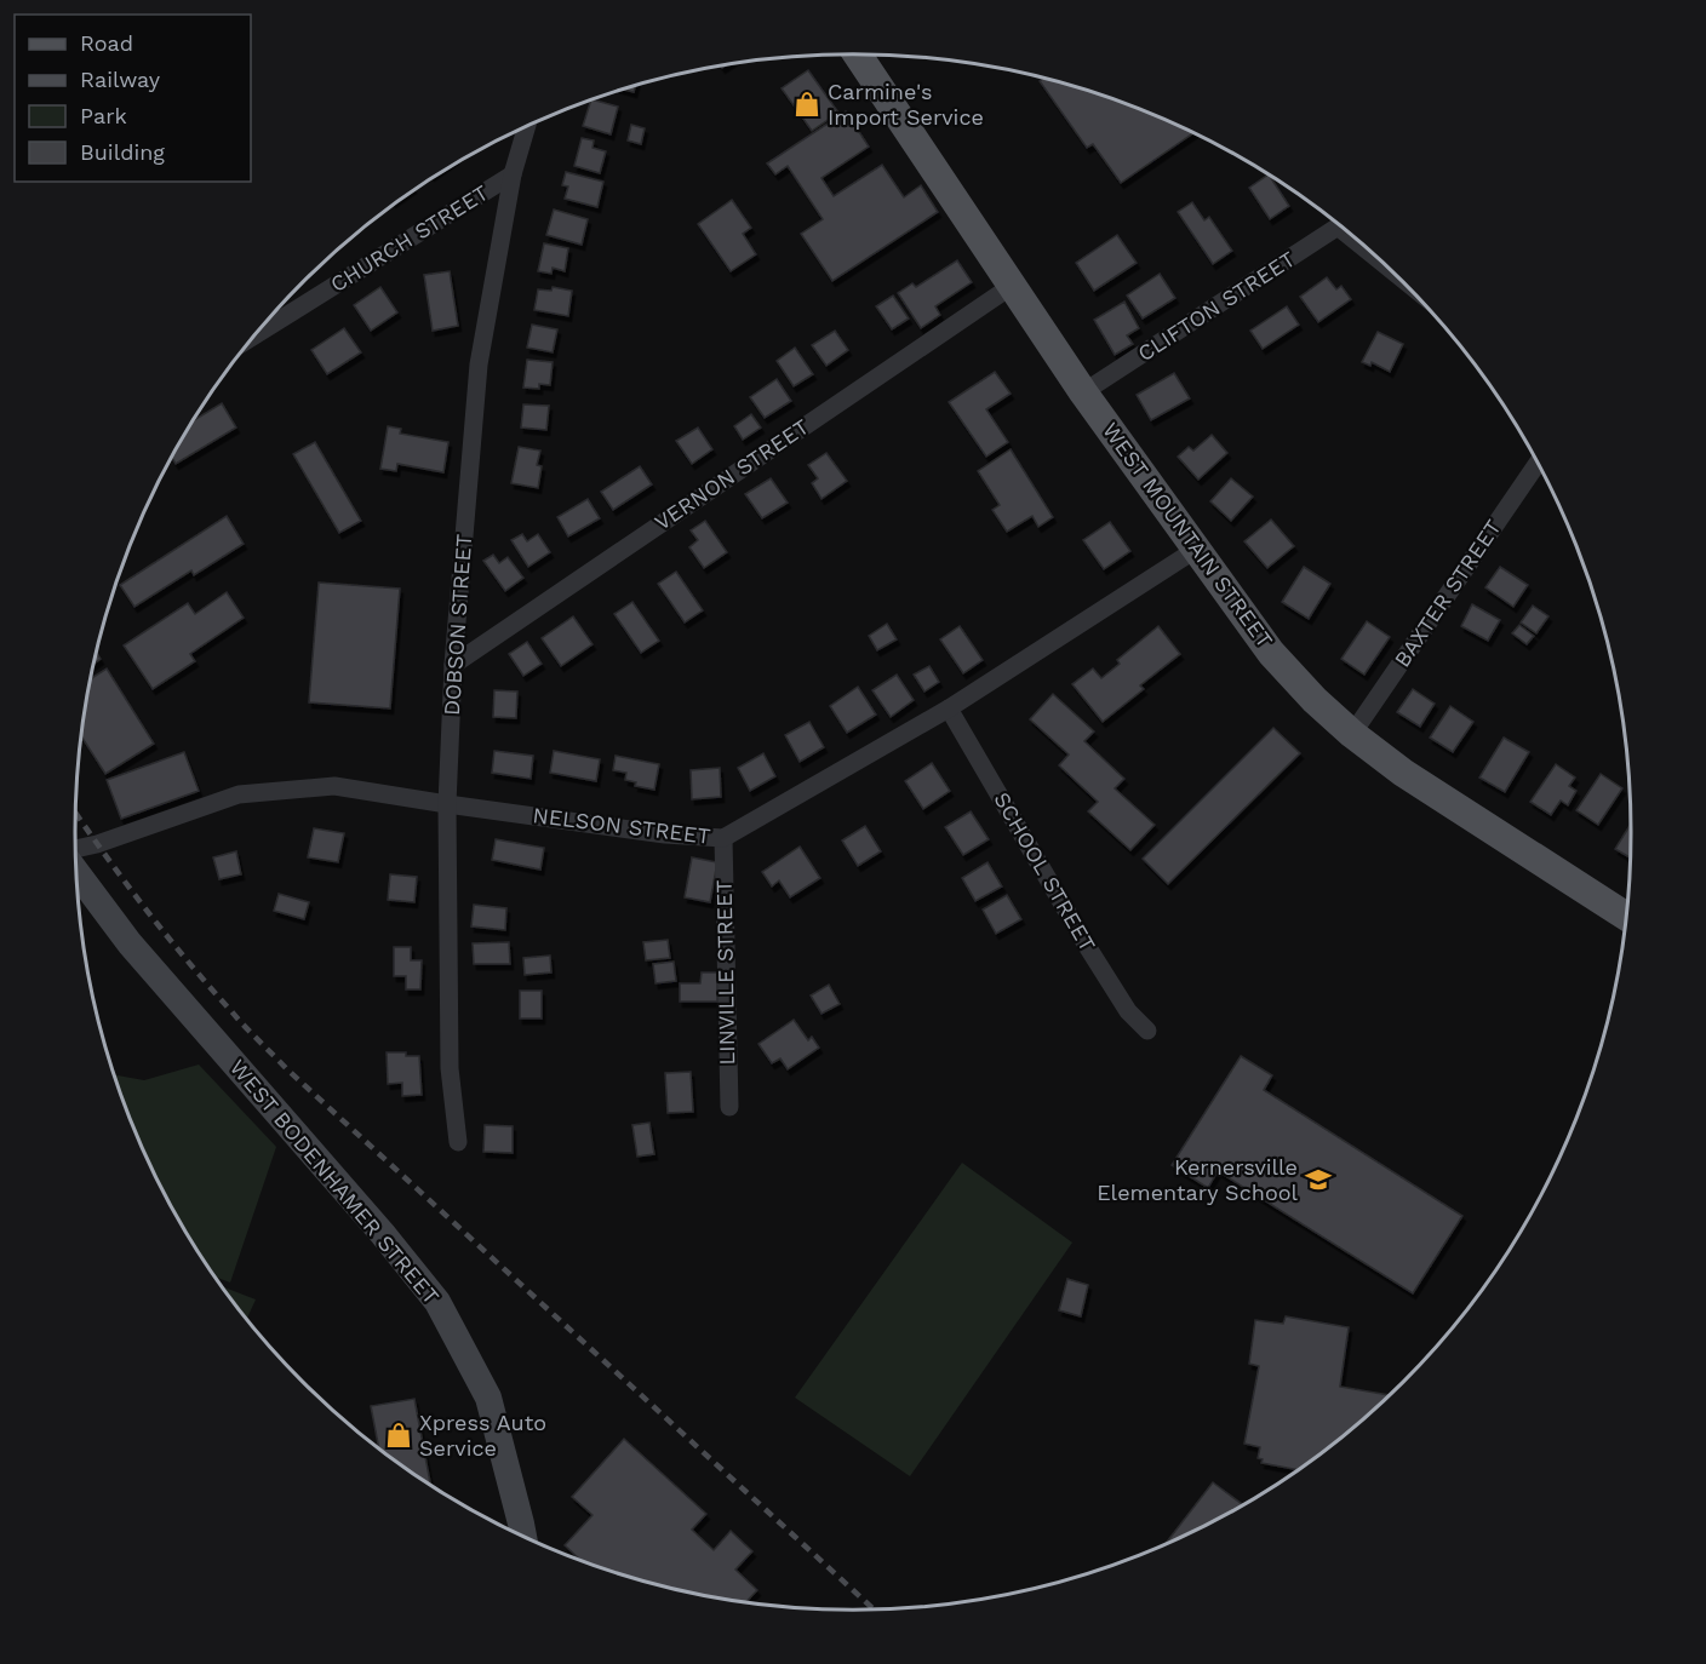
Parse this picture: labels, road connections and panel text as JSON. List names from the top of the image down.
{
  "streets": {
    "main road": ["WEST MOUNTAIN STREET", "WEST BODENHAMER STREET"],
    "street": [
      "CHURCH STREET",
      "CLIFTON STREET",
      "VERNON STREET",
      "BAXTER STREET",
      "DOBSON STREET",
      "NELSON STREET",
      "SCHOOL STREET",
      "LINVILLE STREET"
    ]
  },
  "crossings": [
    ["CHURCH STREET", "DOBSON STREET"],
    ["CLIFTON STREET", "WEST MOUNTAIN STREET"],
    ["VERNON STREET", "WEST MOUNTAIN STREET"],
    ["VERNON STREET", "DOBSON STREET"],
    ["WEST MOUNTAIN STREET", "BAXTER STREET"],
    ["WEST MOUNTAIN STREET", "NELSON STREET"],
    ["DOBSON STREET", "NELSON STREET"],
    ["NELSON STREET", "SCHOOL STREET"],
    ["NELSON STREET", "LINVILLE STREET"]
  ],
  "places": {
    "shop": ["Carmine's Import Service", "Xpress Auto Service"],
    "school or university": ["Kernersville Elementary School"]
  },
  "legend": [
    "Road",
    "Railway",
    "Park",
    "Building"
  ]
}
